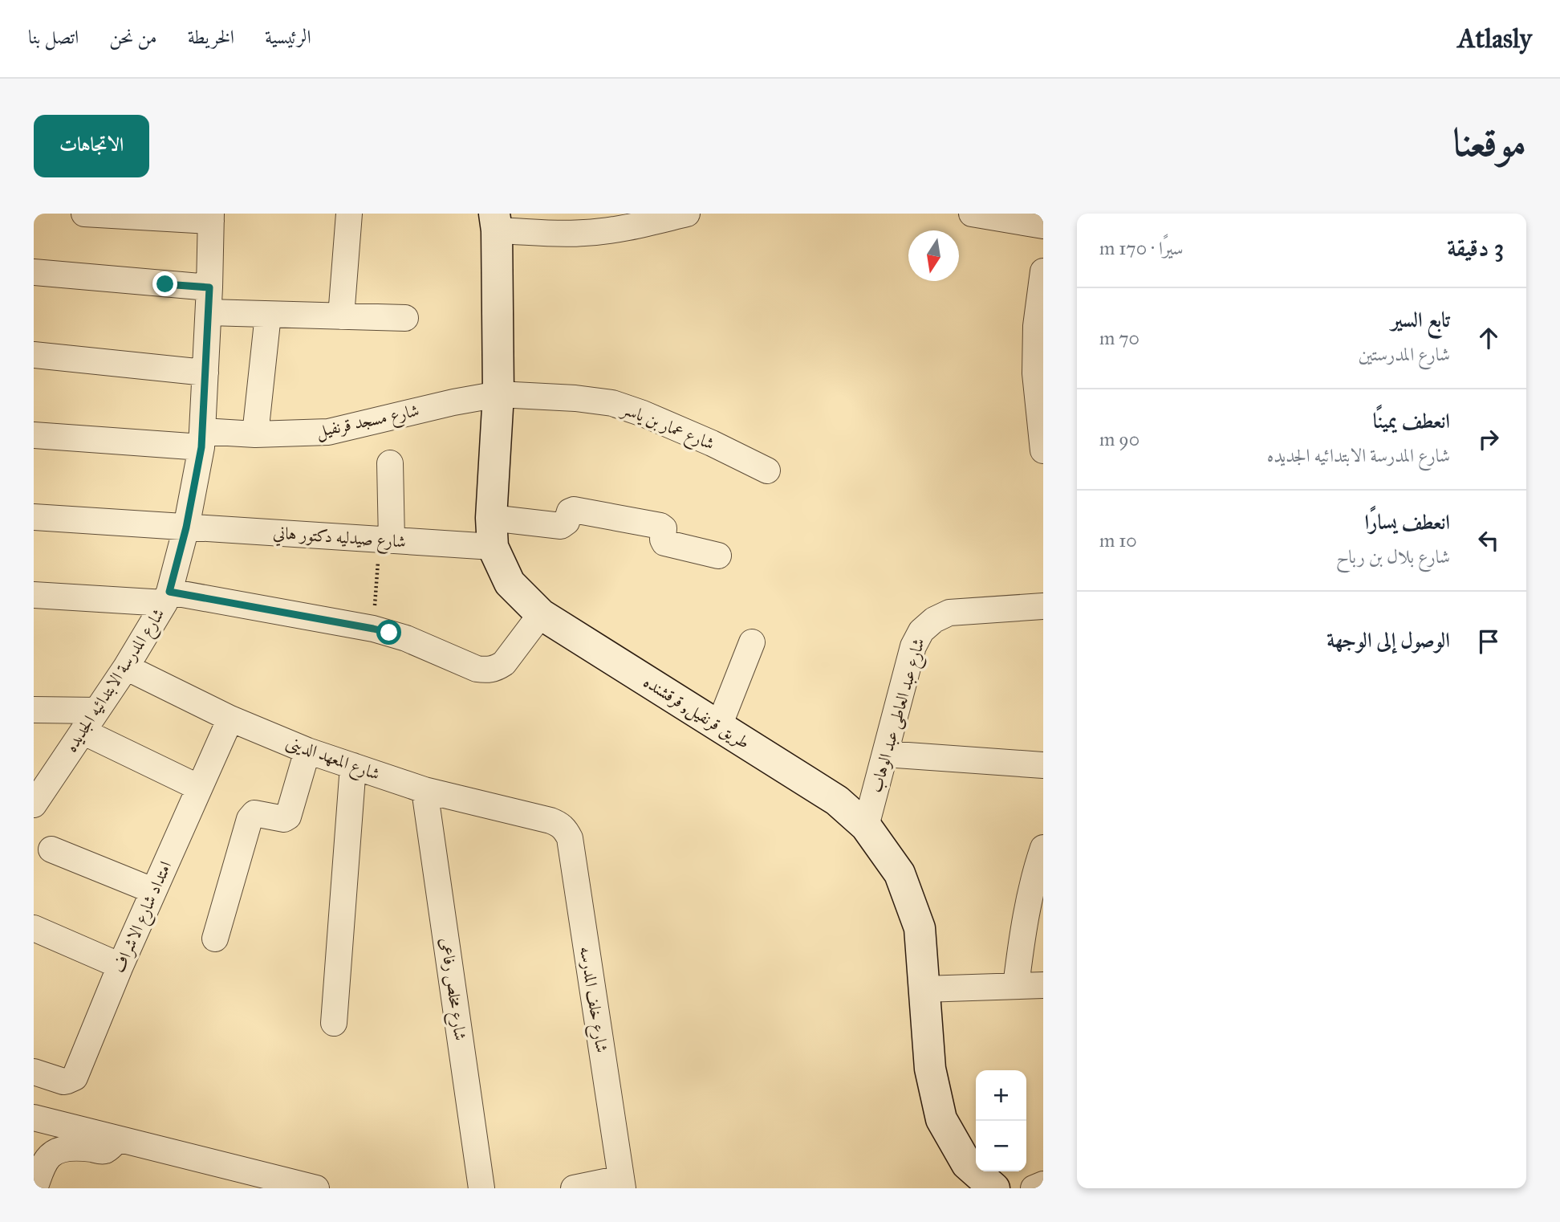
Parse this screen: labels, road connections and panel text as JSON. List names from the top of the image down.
{
  "streets": {
    "street": [
      "شارع مسجد قرنفيل",
      "شارع عمار بن ياسر",
      "شارع صيدليه دكتور هاني",
      "شارع المدرسة الابتدائيه الجديده",
      "طريق قرنفيل, قرقشنده",
      "شارع عبد العاطى عبد الوهاب",
      "شارع المعهد الدينى",
      "امتداد شارع الاشراف",
      "شارع مخلص رفاعى",
      "شارع خلف المدرسه"
    ]
  },
  "crossings": [
    ["شارع مسجد قرنفيل", "شارع عمار بن ياسر"],
    ["شارع مسجد قرنفيل", "شارع المدرسة الابتدائيه الجديده"],
    ["شارع مسجد قرنفيل", "طريق قرنفيل, قرقشنده"],
    ["شارع عمار بن ياسر", "طريق قرنفيل, قرقشنده"],
    ["شارع صيدليه دكتور هاني", "شارع المدرسة الابتدائيه الجديده"],
    ["شارع صيدليه دكتور هاني", "طريق قرنفيل, قرقشنده"],
    ["شارع المدرسة الابتدائيه الجديده", "شارع المعهد الدينى"],
    ["طريق قرنفيل, قرقشنده", "شارع عبد العاطى عبد الوهاب"],
    ["شارع المعهد الدينى", "امتداد شارع الاشراف"],
    ["شارع المعهد الدينى", "شارع مخلص رفاعى"],
    ["شارع المعهد الدينى", "شارع خلف المدرسه"]
  ],
  "north": "bottom",
  "page": {
    "header": "Atlasly",
    "nav": [
      "الرئيسية",
      "الخريطة",
      "من نحن",
      "اتصل بنا"
    ],
    "title": "موقعنا",
    "buttons": "الاتجاهات",
    "heading": ["3 دقيقة", "سيرًا · 170 m"],
    "list": [
      ["تابع السير", "شارع المدرستين", "70 m"],
      ["انعطف يمينًا", "شارع المدرسة الابتدائيه الجديده", "90 m"],
      ["انعطف يسارًا", "شارع بلال بن رباح", "10 m"],
      "الوصول إلى الوجهة"
    ],
    "map_buttons": ["+", "−"]
  }
}
